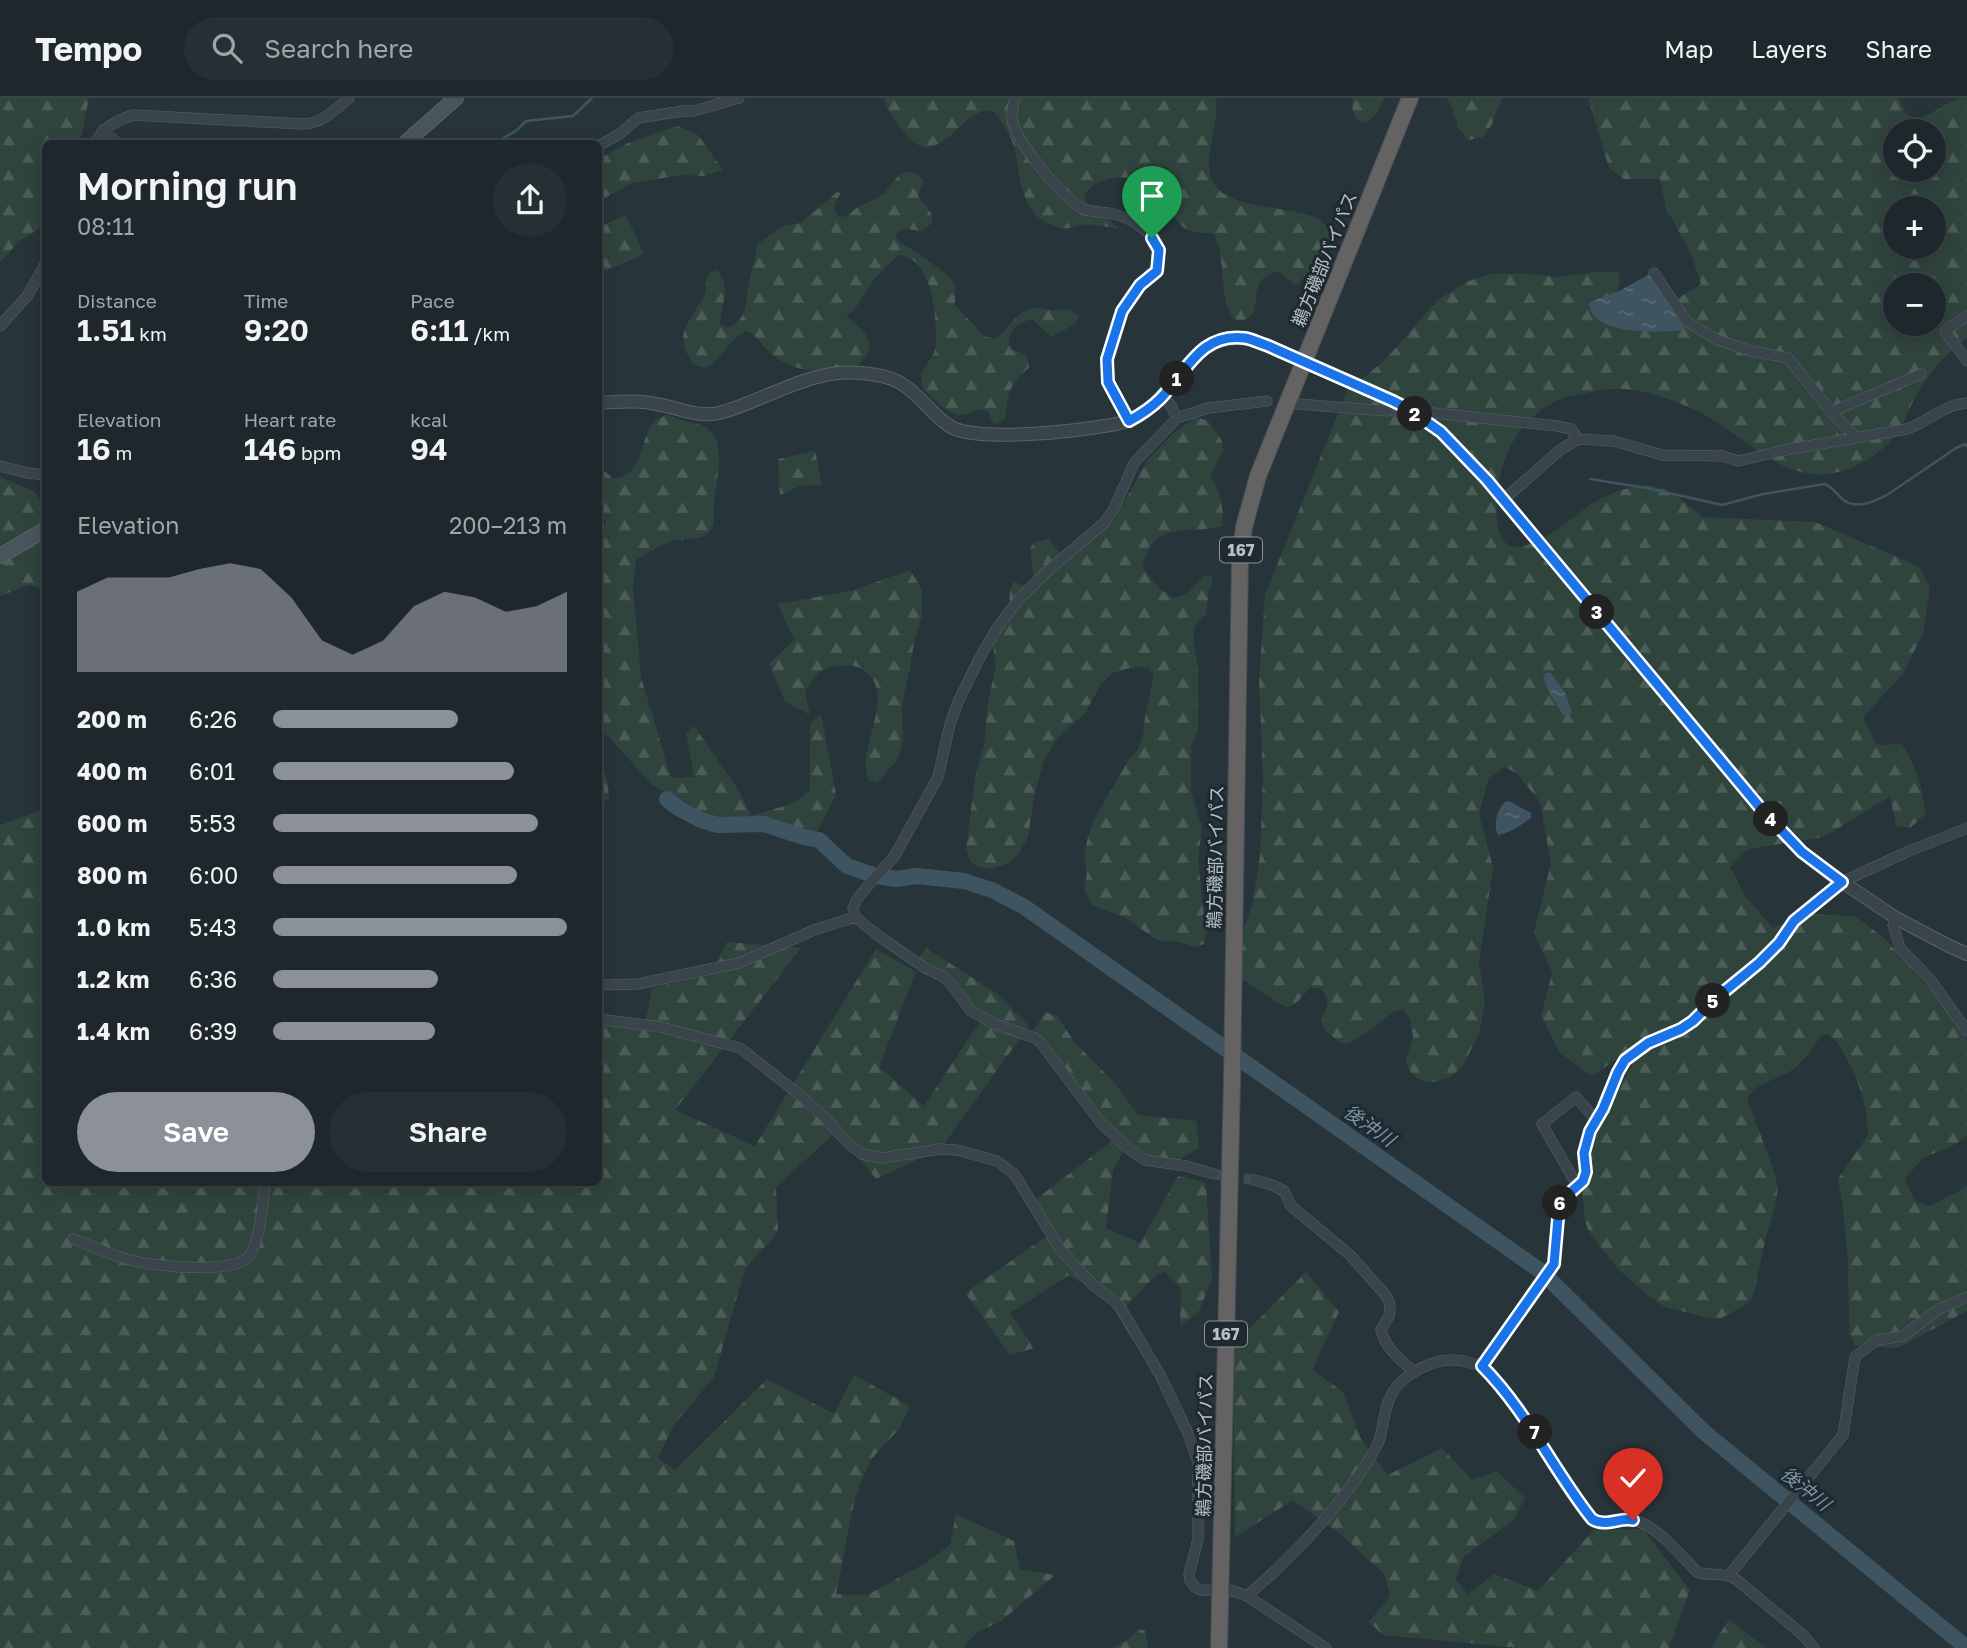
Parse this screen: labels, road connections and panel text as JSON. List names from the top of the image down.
{
  "streets": {
    "highway": ["鵜方磯部バイパス", "167"]
  },
  "water": ["後沖川"],
  "page": {
    "header": "Tempo",
    "search": "Search here",
    "nav": ["Map", "Layers", "Share"],
    "map_buttons": ["+", "−"],
    "heading": ["Morning run", "08:11"],
    "stats": [
      ["Distance", "1.51 km"],
      ["Time", "9:20"],
      ["Pace", "6:11 /km"],
      ["Elevation", "16 m"],
      ["Heart rate", "146 bpm"],
      ["kcal", "94"]
    ],
    "pins": [
      "1",
      "2",
      "3",
      "4",
      "5",
      "6",
      "7"
    ],
    "chart": ["Elevation", "200–213 m"],
    "list": [
      {
        "name": "200 m",
        "note": "6:26"
      },
      {
        "name": "400 m",
        "note": "6:01"
      },
      {
        "name": "600 m",
        "note": "5:53"
      },
      {
        "name": "800 m",
        "note": "6:00"
      },
      {
        "name": "1.0 km",
        "note": "5:43"
      },
      {
        "name": "1.2 km",
        "note": "6:36"
      },
      {
        "name": "1.4 km",
        "note": "6:39"
      }
    ],
    "buttons": ["Save", "Share"]
  }
}
